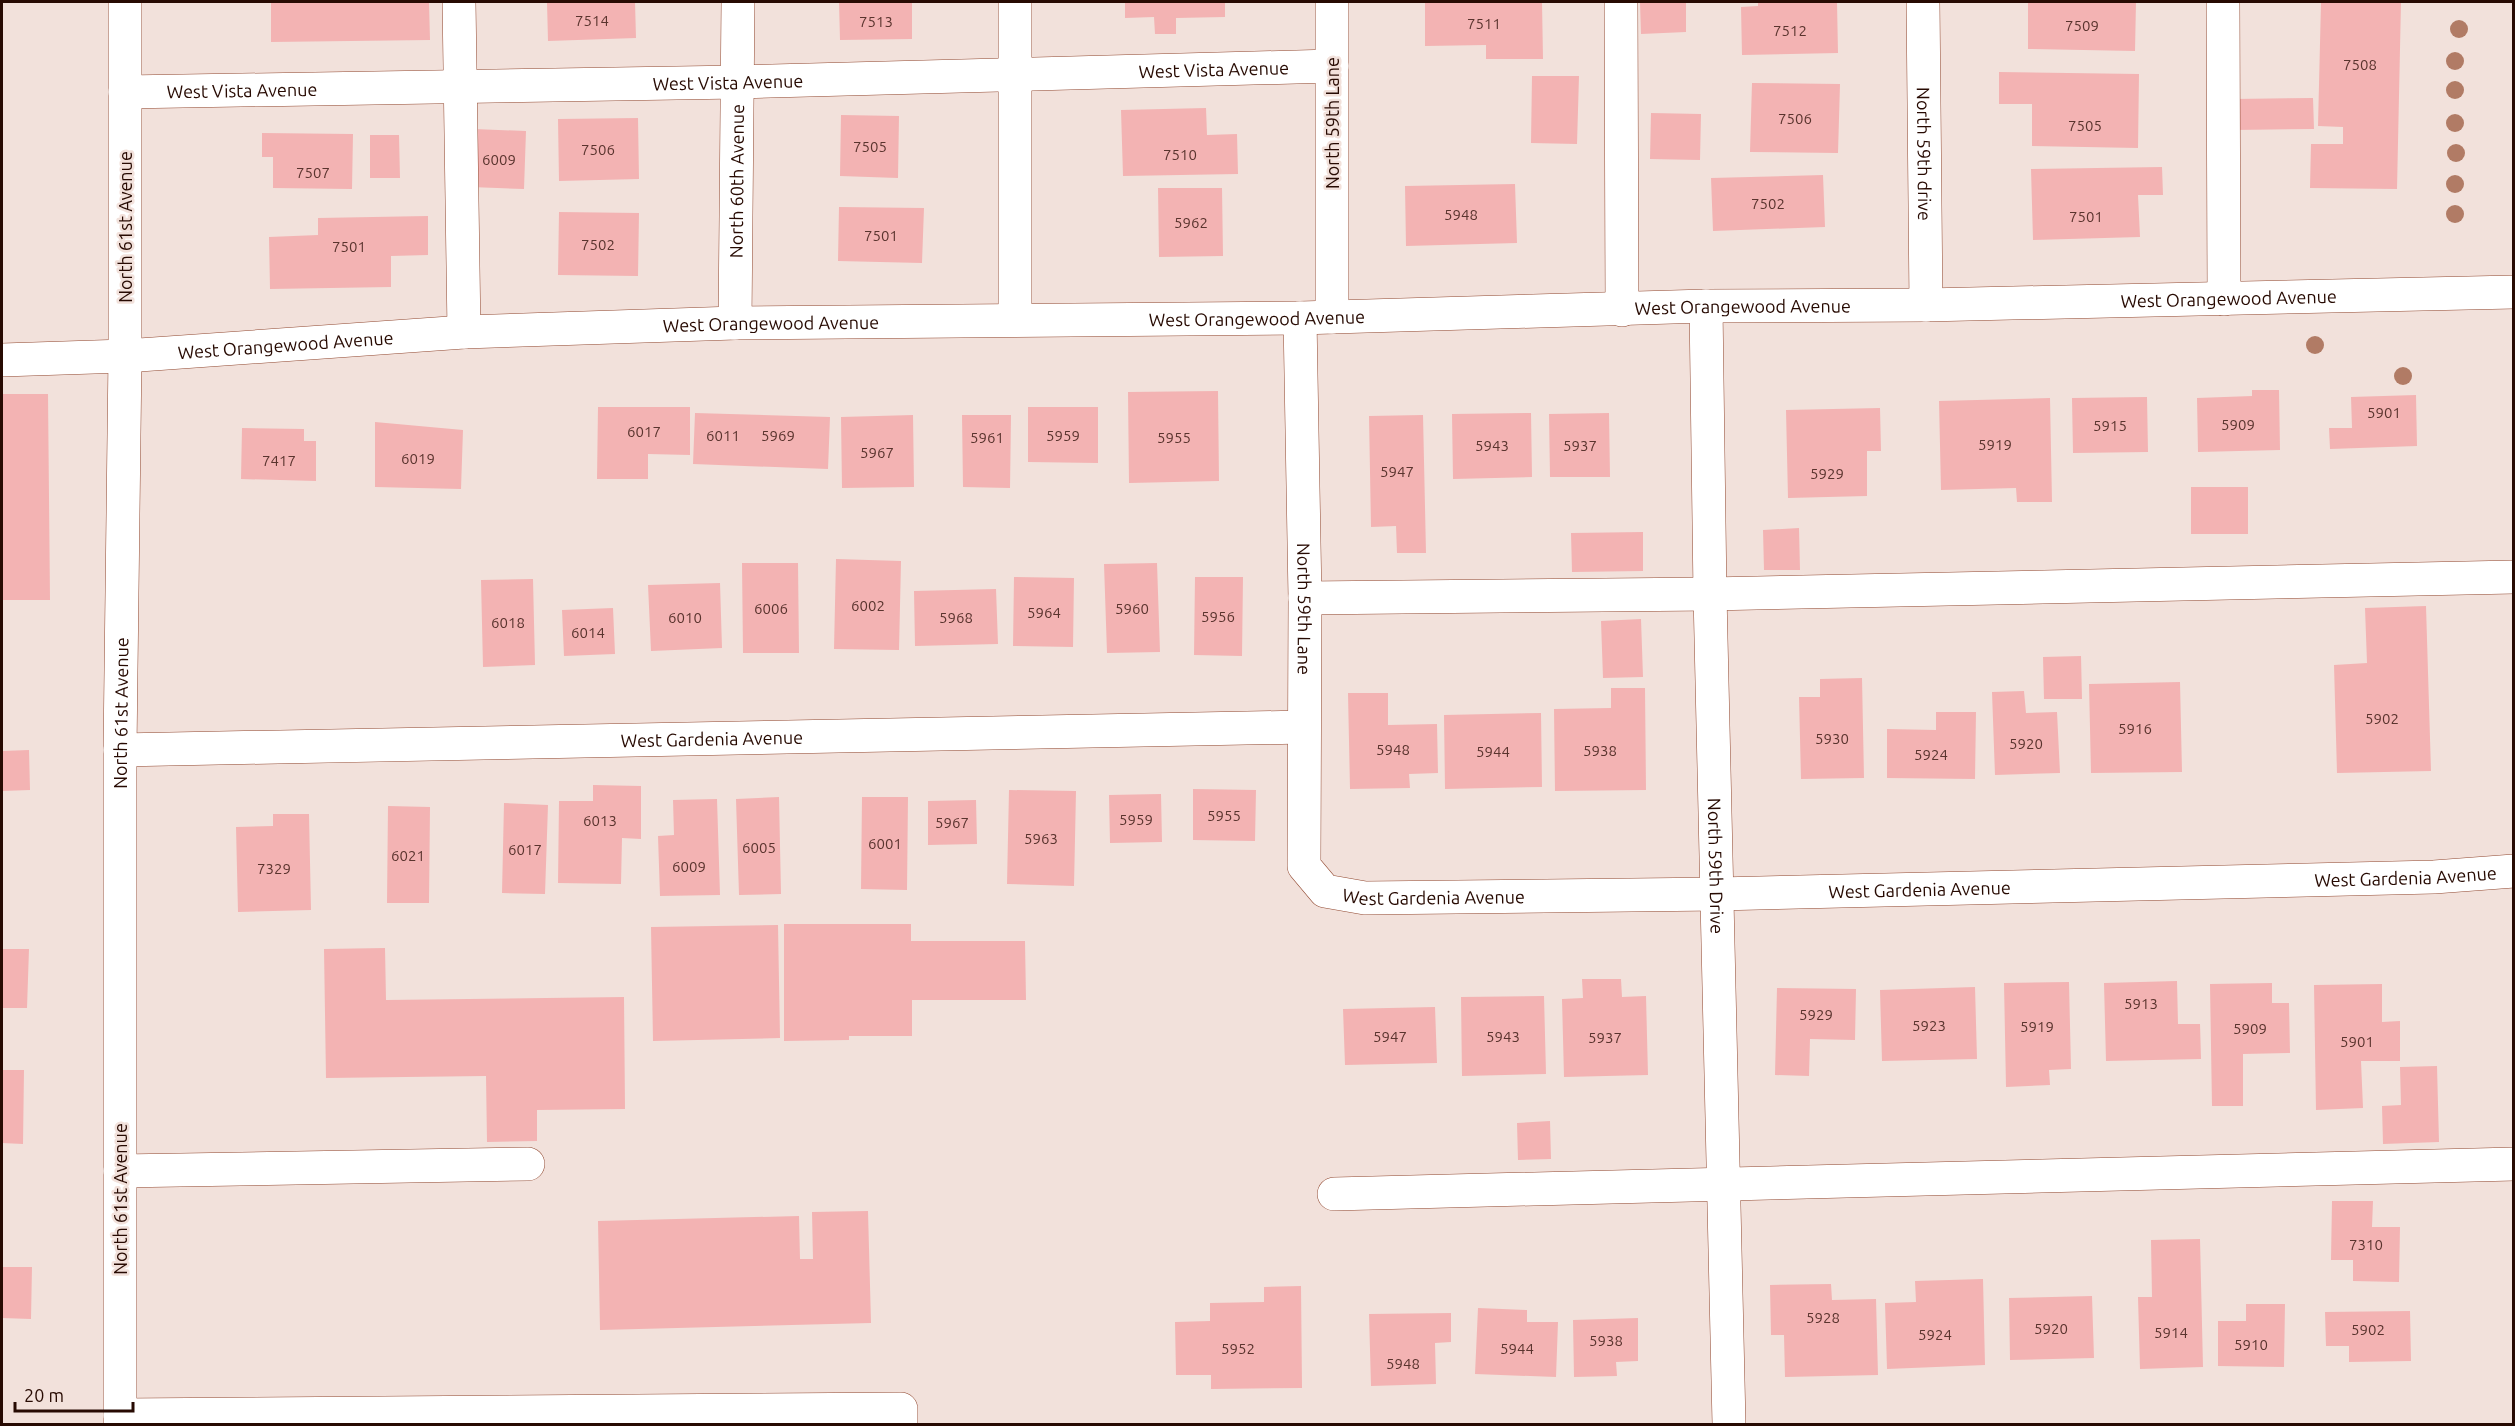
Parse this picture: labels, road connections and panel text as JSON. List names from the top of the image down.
{
  "streets": {
    "street": [
      "West Vista Avenue",
      "North 59th Lane",
      "North 59th drive",
      "North 60th Avenue",
      "North 61st Avenue",
      "West Orangewood Avenue",
      "West Gardenia Avenue",
      "North 59th Drive"
    ]
  },
  "crossings": [
    ["West Vista Avenue", "North 59th Lane"],
    ["West Vista Avenue", "North 60th Avenue"],
    ["West Vista Avenue", "North 61st Avenue"],
    ["North 59th Lane", "West Orangewood Avenue"],
    ["North 59th Lane", "West Gardenia Avenue"],
    ["North 59th drive", "West Orangewood Avenue"],
    ["North 60th Avenue", "West Orangewood Avenue"],
    ["North 61st Avenue", "West Orangewood Avenue"],
    ["North 61st Avenue", "West Gardenia Avenue"],
    ["West Orangewood Avenue", "North 59th Drive"],
    ["West Gardenia Avenue", "North 59th Drive"]
  ],
  "house_numbers": [
    "7514",
    "7513",
    "7511",
    "7509",
    "7512",
    "7508",
    "7506",
    "7505",
    "7505",
    "7506",
    "7510",
    "6009",
    "7507",
    "7502",
    "5948",
    "7501",
    "5962",
    "7501",
    "7502",
    "7501",
    "5901",
    "5909",
    "5915",
    "6017",
    "6011",
    "5969",
    "5959",
    "5961",
    "5955",
    "5919",
    "5943",
    "5937",
    "5967",
    "6019",
    "7417",
    "5947",
    "5929",
    "6002",
    "6006",
    "5960",
    "5964",
    "5956",
    "6010",
    "5968",
    "6018",
    "6014",
    "5902",
    "5916",
    "5930",
    "5920",
    "5948",
    "5938",
    "5944",
    "5924",
    "5955",
    "5959",
    "6013",
    "5967",
    "5963",
    "6001",
    "6005",
    "6017",
    "6021",
    "6009",
    "7329",
    "5913",
    "5929",
    "5923",
    "5919",
    "5909",
    "5947",
    "5943",
    "5937",
    "5901",
    "7310",
    "5928",
    "5920",
    "5902",
    "5914",
    "5924",
    "5938",
    "5910",
    "5952",
    "5944",
    "5948"
  ],
  "scale_bar": "20 m"
}
